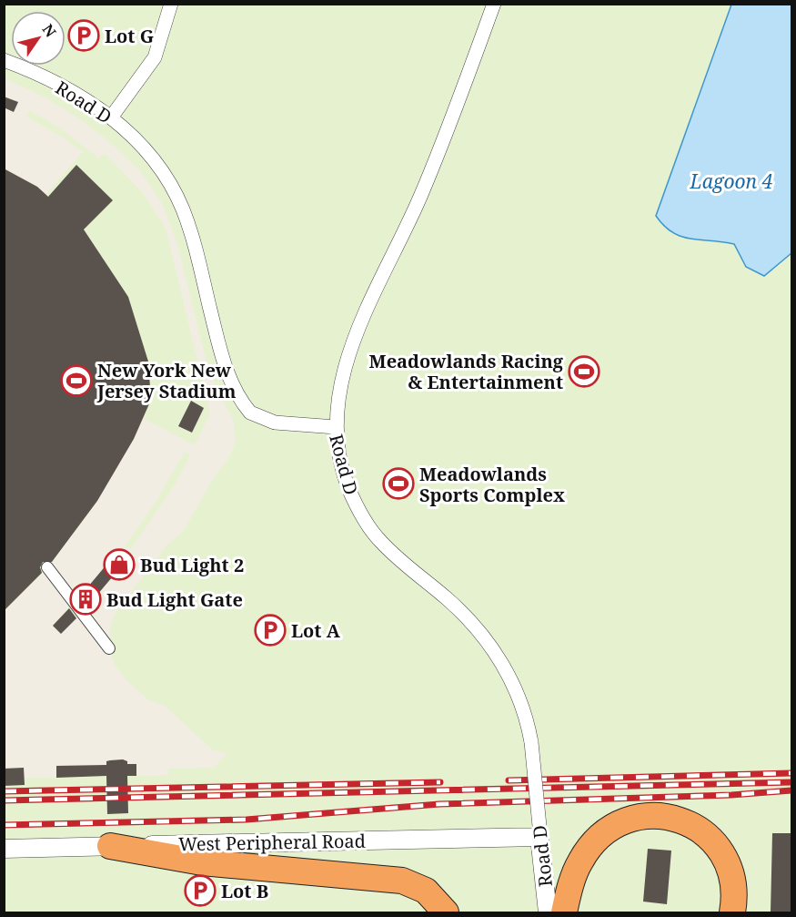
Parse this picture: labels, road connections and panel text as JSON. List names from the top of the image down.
{
  "streets": {
    "street": ["Road D", "West Peripheral Road"]
  },
  "crossings": [
    ["Road D", "West Peripheral Road"]
  ],
  "water": ["Lagoon 4"],
  "places": {
    "parking": ["Lot G", "Lot A", "Lot B"],
    "sports": ["Meadowlands Racing & Entertainment", "New York New Jersey Stadium", "Meadowlands Sports Complex"],
    "shop": ["Bud Light 2"],
    "building": ["Bud Light Gate"]
  },
  "north": "top right"
}
